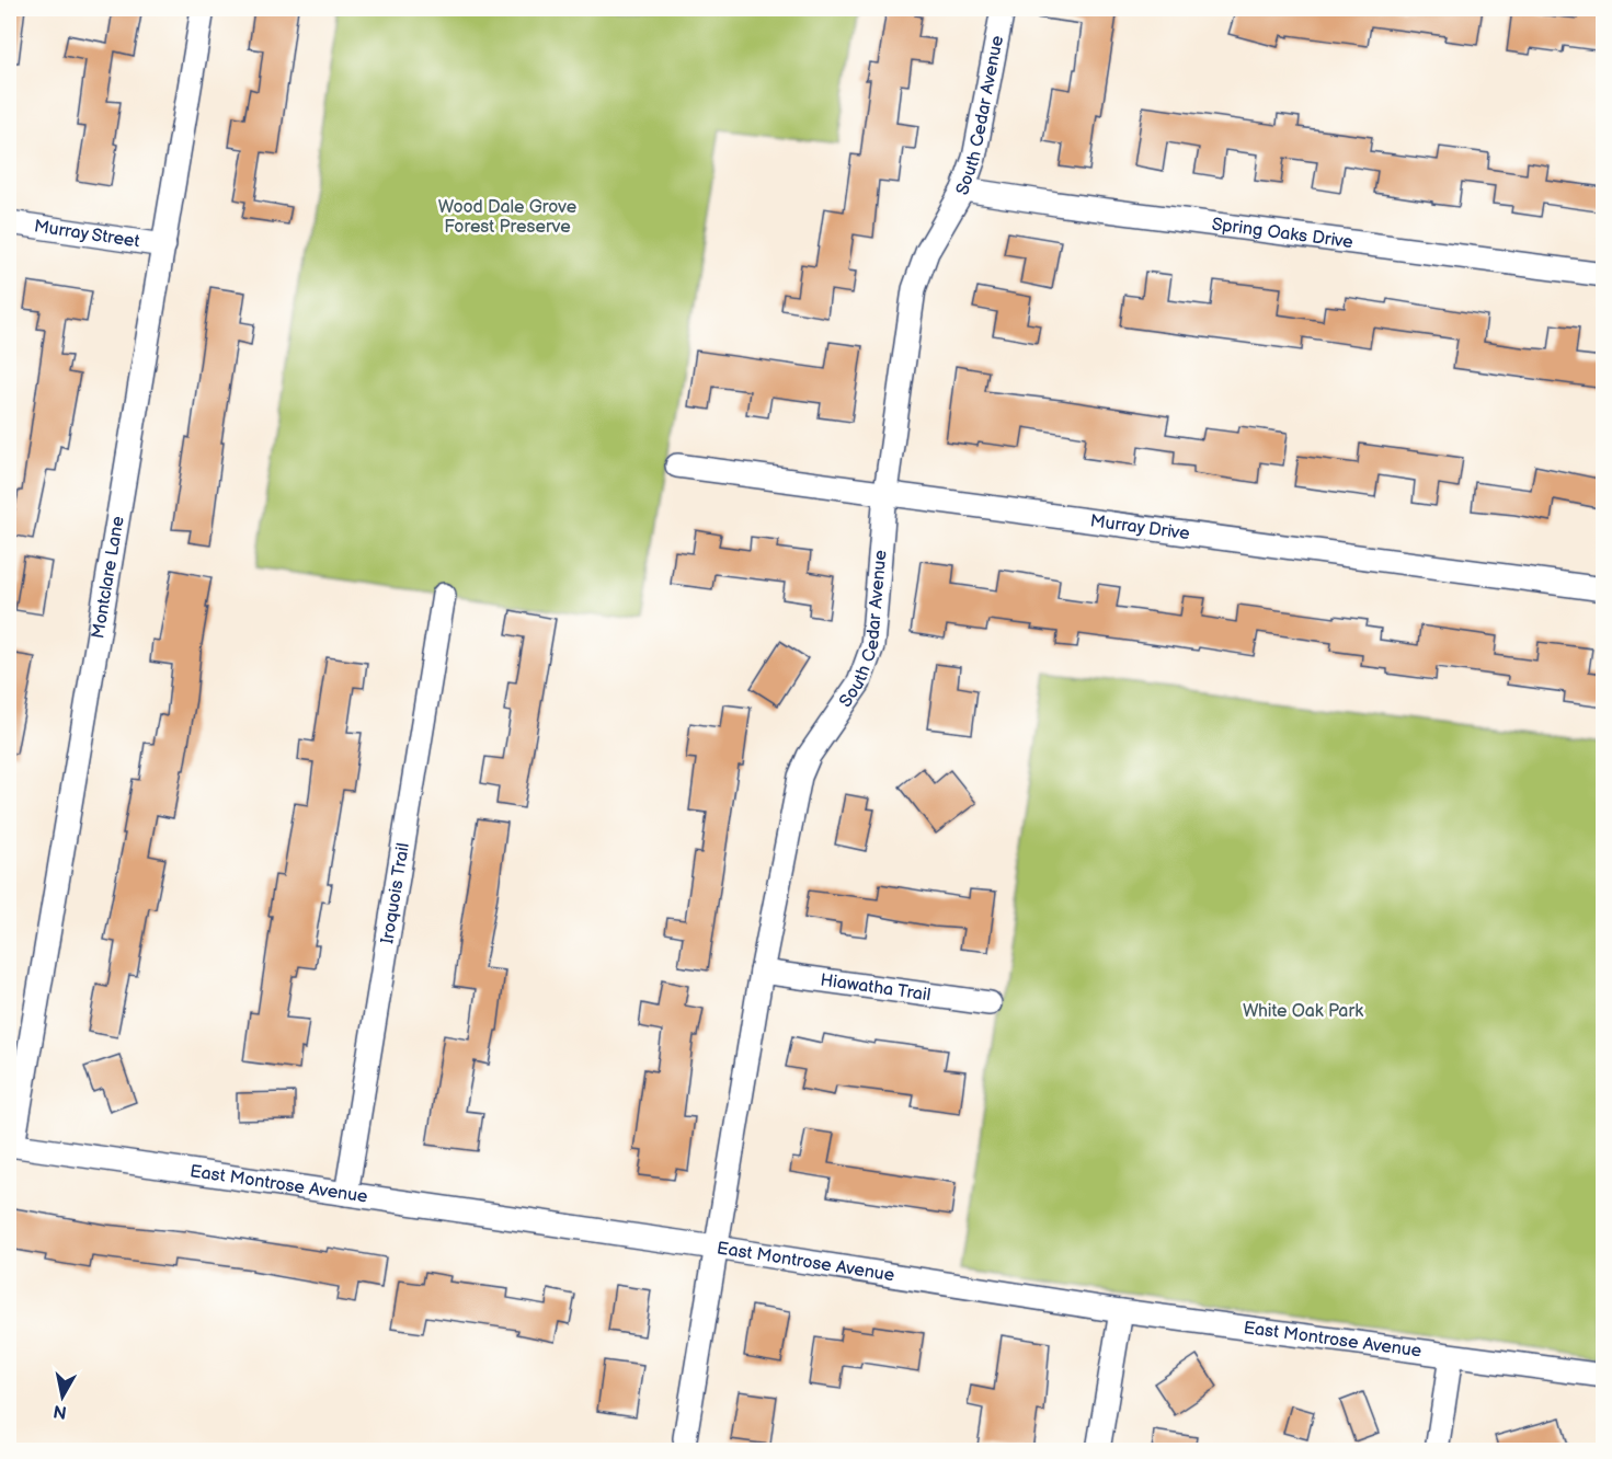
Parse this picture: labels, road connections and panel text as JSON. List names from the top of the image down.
{
  "streets": {
    "street": [
      "South Cedar Avenue",
      "Spring Oaks Drive",
      "Murray Street",
      "Murray Drive",
      "Montclare Lane",
      "Iroquois Trail",
      "Hiawatha Trail",
      "East Montrose Avenue"
    ]
  },
  "crossings": [
    ["South Cedar Avenue", "Spring Oaks Drive"],
    ["South Cedar Avenue", "Murray Drive"],
    ["South Cedar Avenue", "Hiawatha Trail"],
    ["South Cedar Avenue", "East Montrose Avenue"],
    ["Murray Street", "Montclare Lane"],
    ["Montclare Lane", "East Montrose Avenue"],
    ["Iroquois Trail", "East Montrose Avenue"]
  ],
  "parks": ["Wood Dale Grove Forest Preserve", "White Oak Park"],
  "north": "bottom"
}
